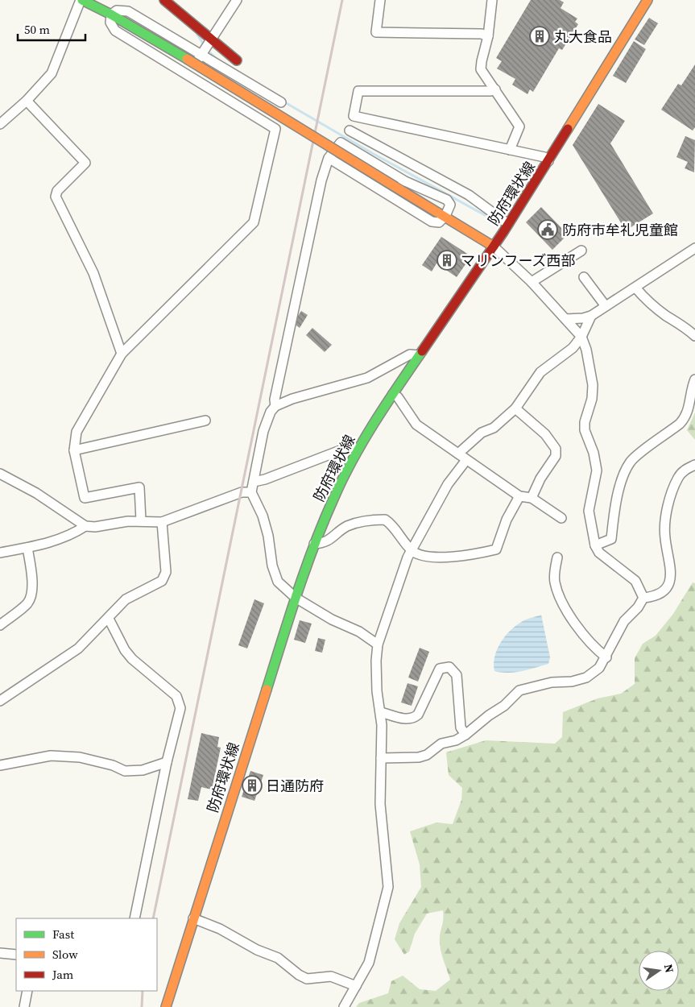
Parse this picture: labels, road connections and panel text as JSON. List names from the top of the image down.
{
  "streets": {
    "main road": ["防府環状線"]
  },
  "places": {
    "building": ["丸大食品", "マリンフーズ西部", "日通防府"],
    "public building": ["防府市牟礼児童館"]
  },
  "legend": ["Fast", "Slow", "Jam"],
  "scale_bar": "50 m",
  "north": "right"
}
